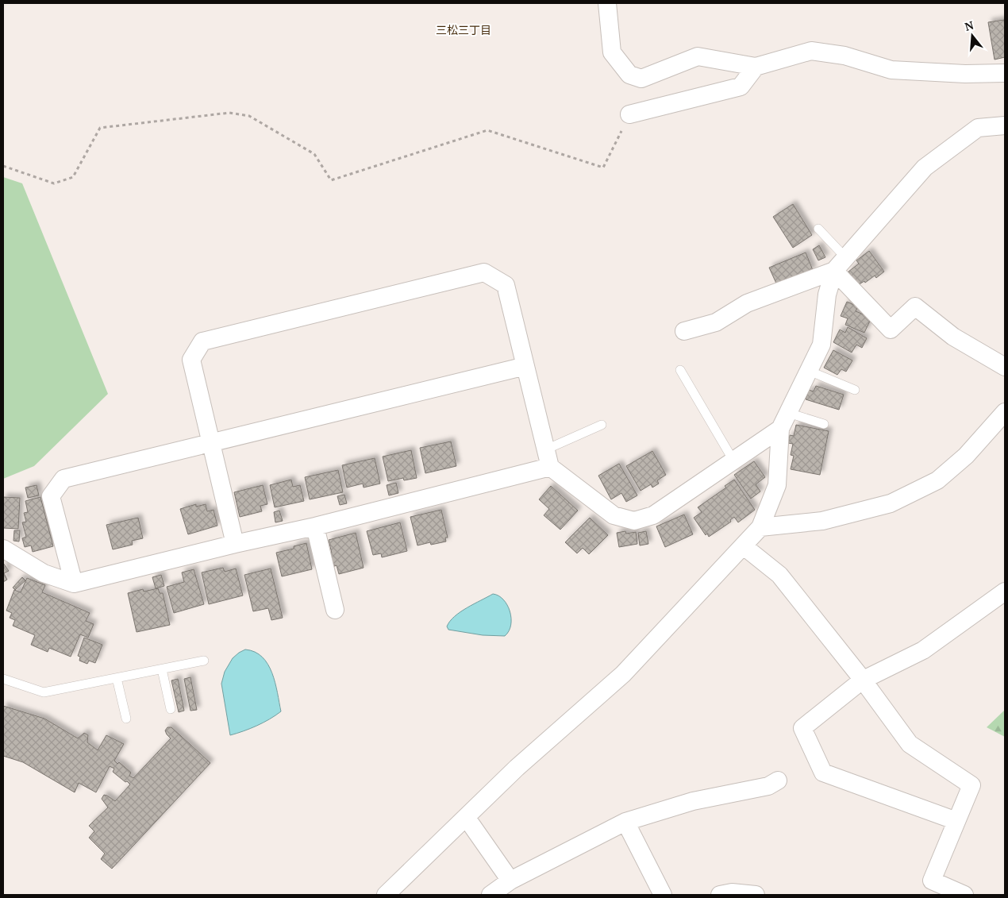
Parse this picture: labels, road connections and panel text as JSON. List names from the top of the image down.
{
  "districts": ["三松三丁目"],
  "north": "top"
}
